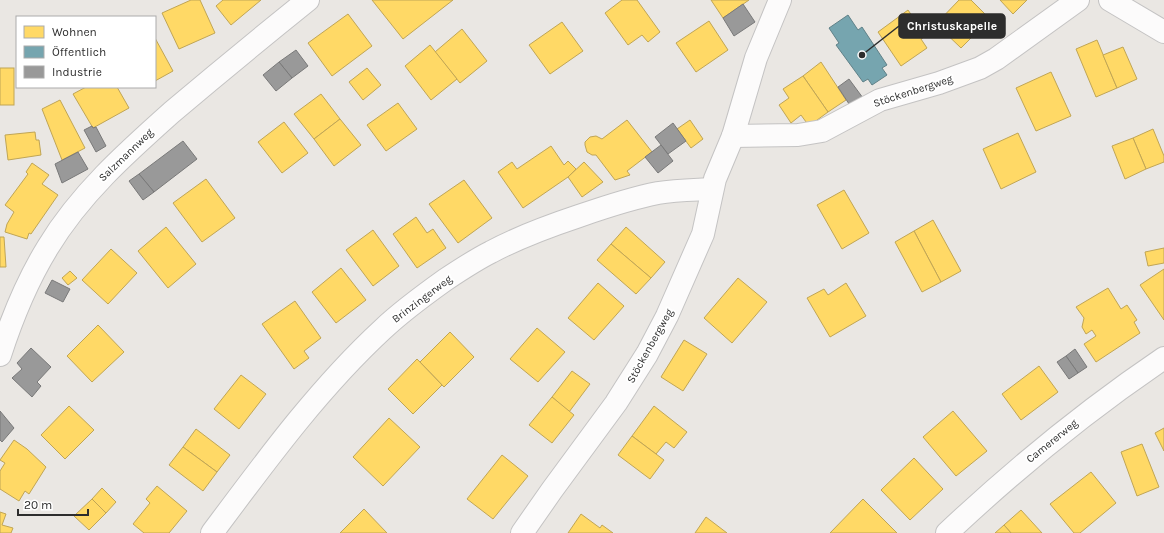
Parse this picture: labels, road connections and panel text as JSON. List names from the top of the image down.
{
  "streets": {
    "street": [
      "Stöckenbergweg",
      "Salzmannweg",
      "Brinzingerweg",
      "Camererweg"
    ]
  },
  "crossings": [
    ["Stöckenbergweg", "Brinzingerweg"]
  ],
  "places": ["Christuskapelle"],
  "legend": ["Wohnen", "Öffentlich", "Industrie"],
  "scale_bar": "20 m"
}
